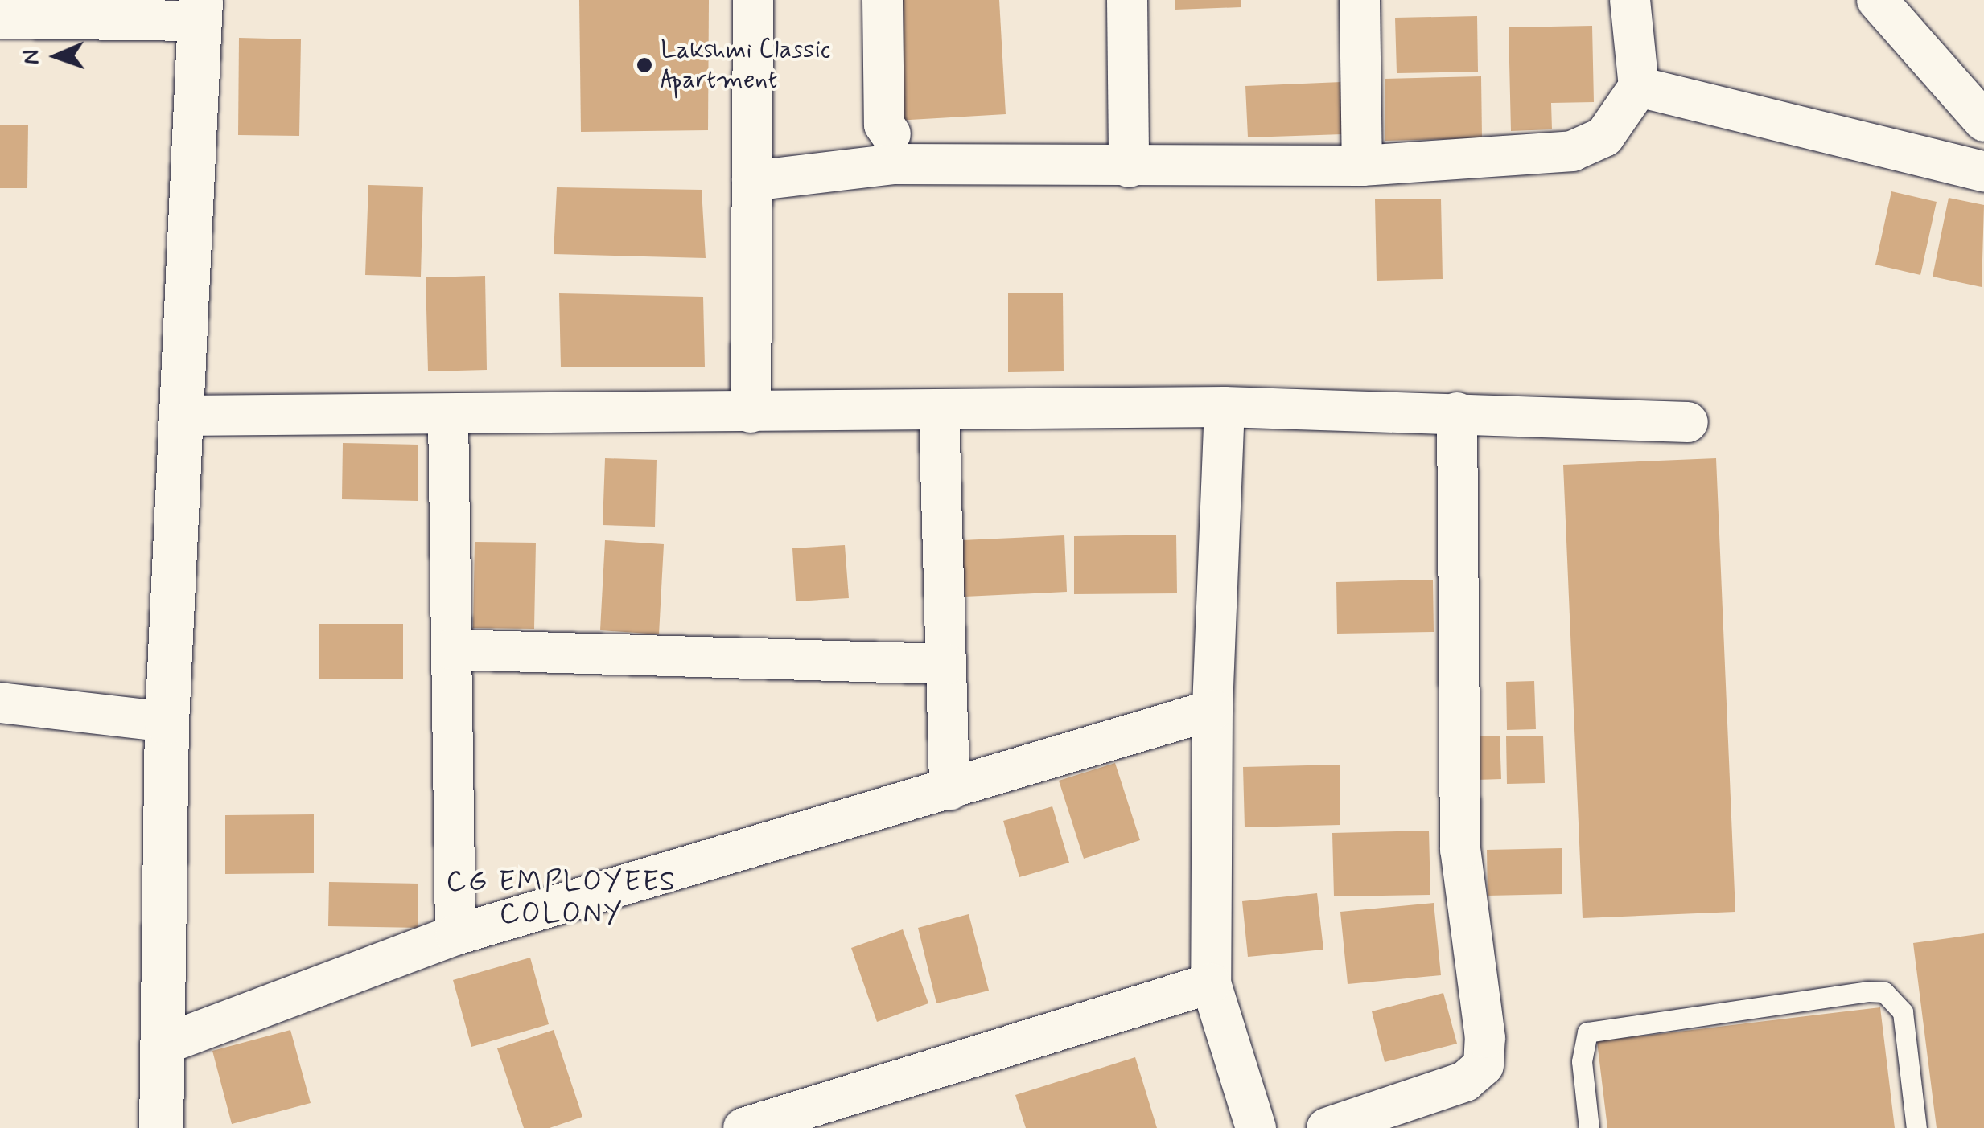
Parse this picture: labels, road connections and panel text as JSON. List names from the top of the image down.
{
  "districts": ["CG EMPLOYEES COLONY"],
  "places": ["Lakshmi Classic Apartment"],
  "north": "left"
}
